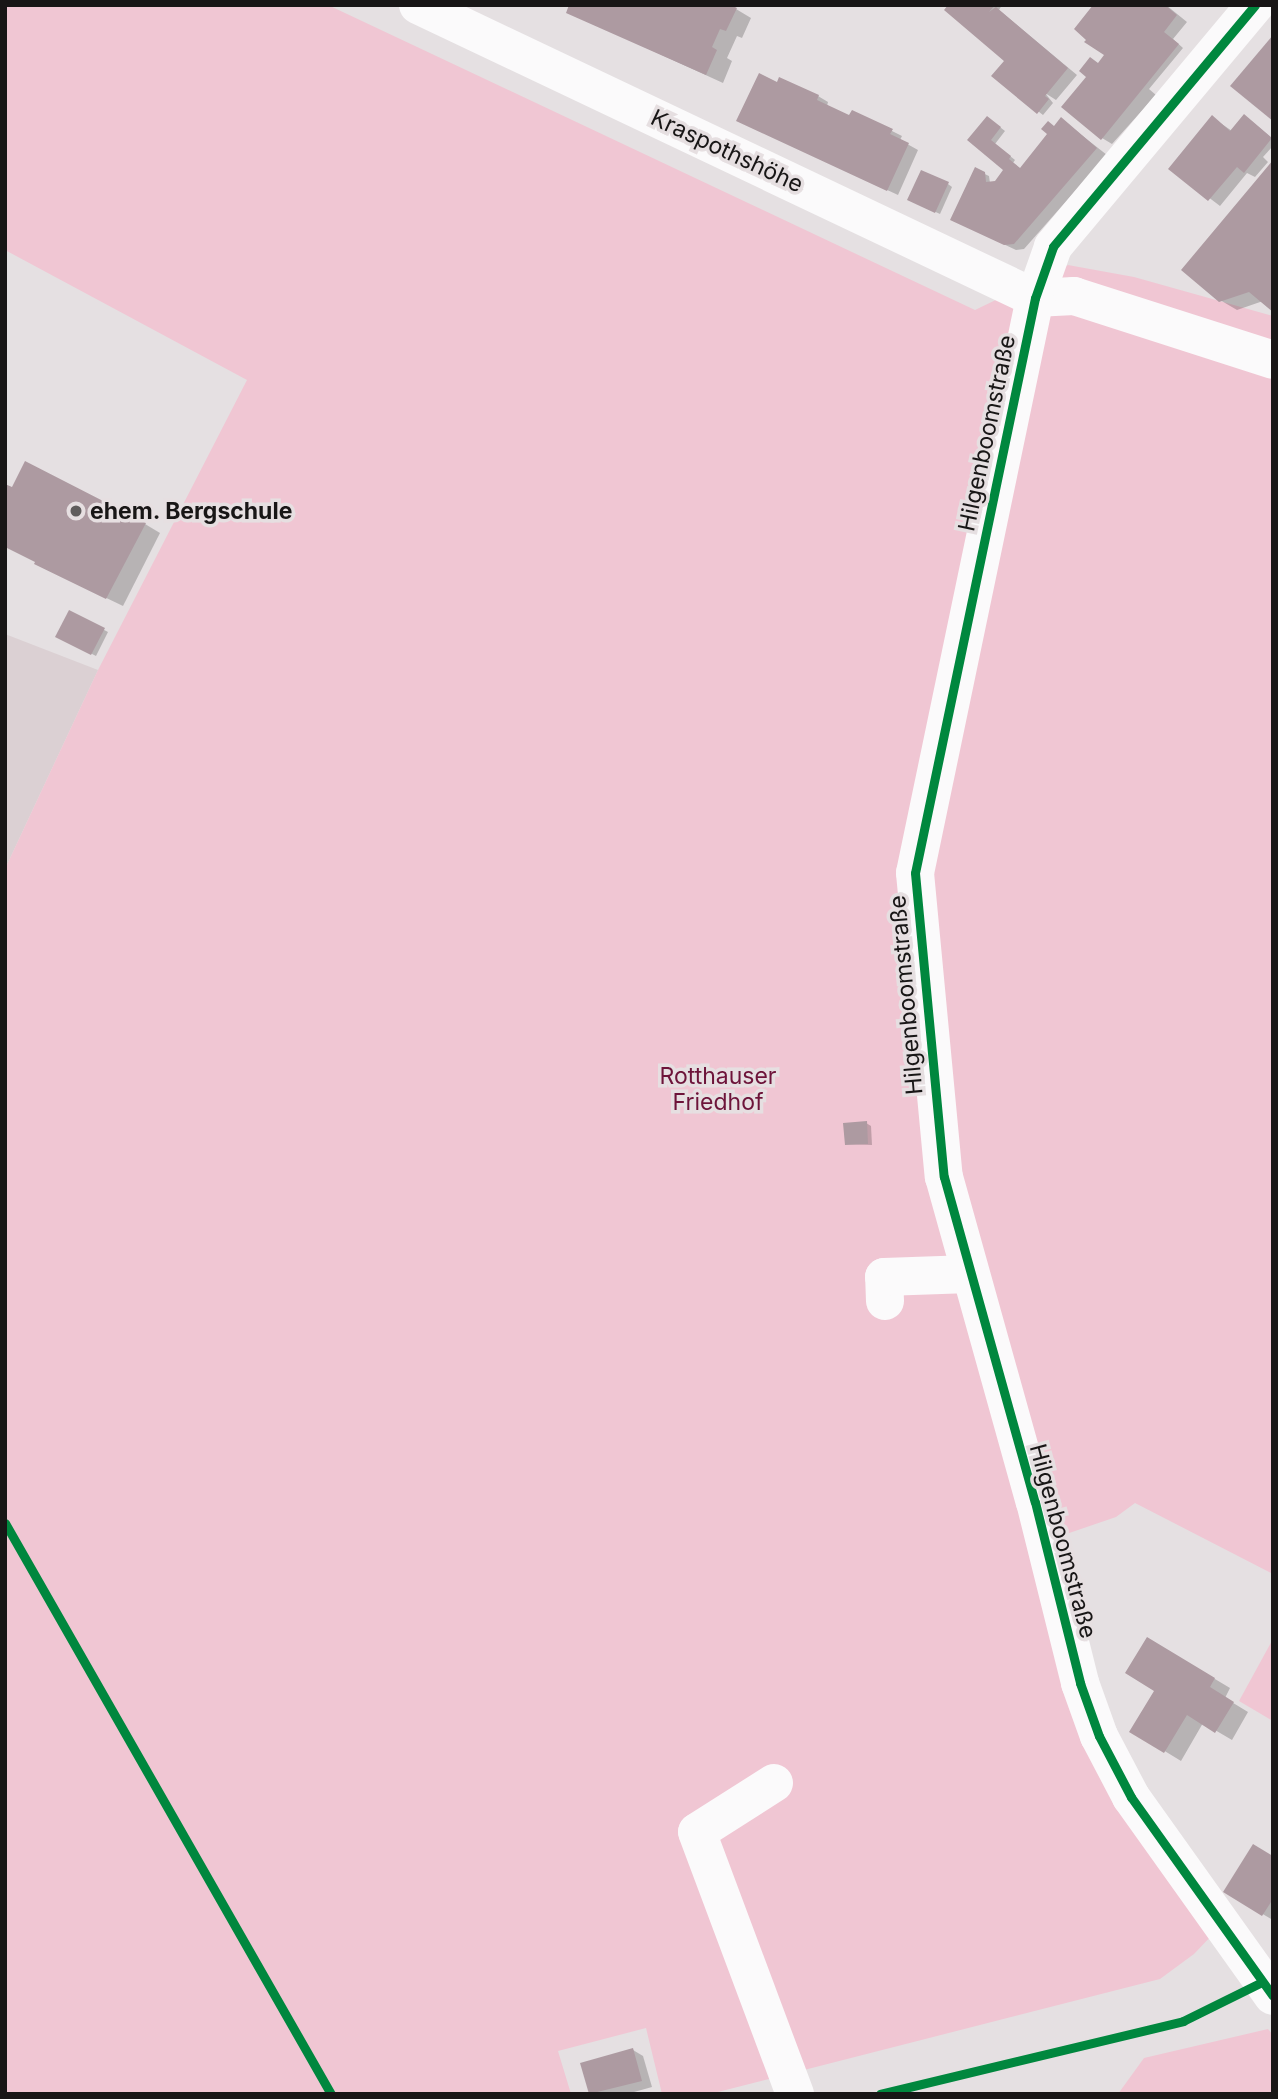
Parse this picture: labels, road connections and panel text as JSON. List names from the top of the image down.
{
  "streets": {
    "street": ["Kraspothshöhe", "Hilgenboomstraße"]
  },
  "crossings": [
    ["Kraspothshöhe", "Hilgenboomstraße"]
  ],
  "parks": ["Rotthauser Friedhof"],
  "places": ["ehem. Bergschule"]
}
